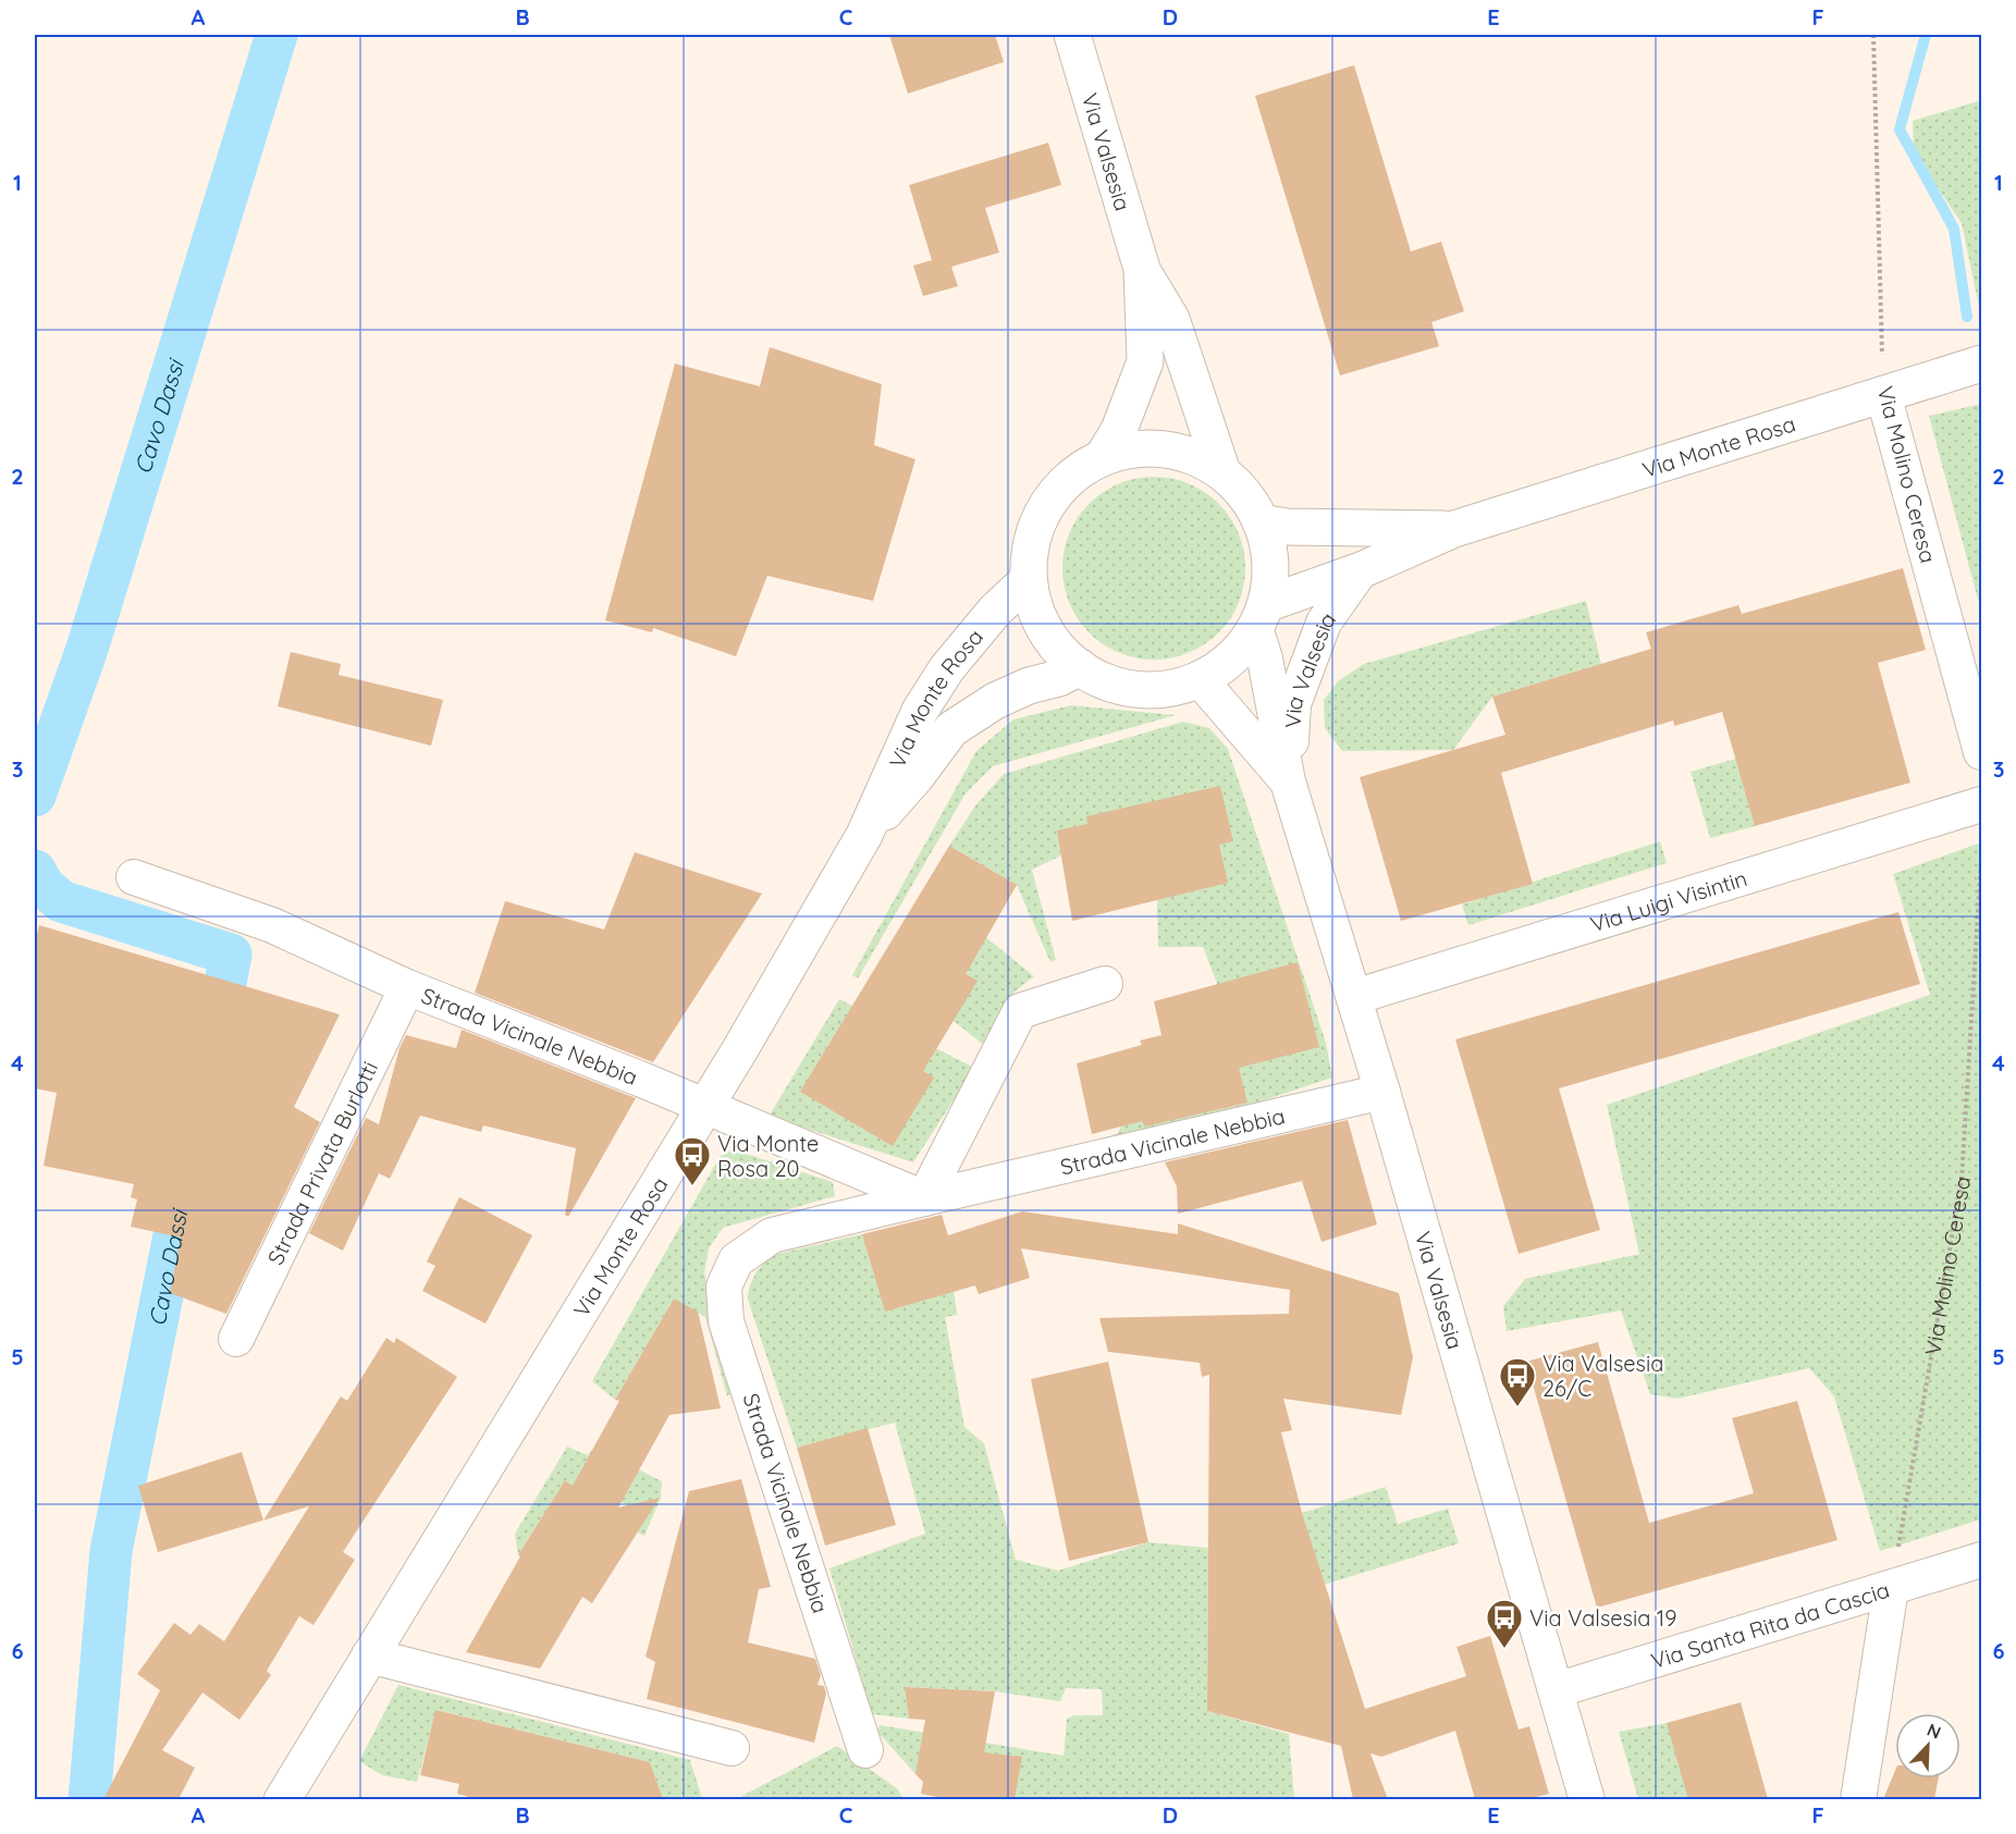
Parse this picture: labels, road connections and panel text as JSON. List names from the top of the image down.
{
  "streets": {
    "main road": ["Via Valsesia", "Via Monte Rosa"],
    "street": [
      "Via Molino Ceresa",
      "Via Luigi Visintin",
      "Strada Vicinale Nebbia",
      "Strada Privata Burlotti",
      "Via Santa Rita da Cascia"
    ]
  },
  "crossings": [
    ["Via Valsesia", "Via Monte Rosa"],
    ["Via Valsesia", "Via Luigi Visintin"],
    ["Via Valsesia", "Strada Vicinale Nebbia"],
    ["Via Valsesia", "Via Santa Rita da Cascia"],
    ["Via Monte Rosa", "Via Molino Ceresa"],
    ["Via Monte Rosa", "Strada Vicinale Nebbia"],
    ["Strada Vicinale Nebbia", "Strada Privata Burlotti"]
  ],
  "water": ["Cavo Dassi"],
  "places": {
    "bus stop": ["Via Monte Rosa 20", "Via Valsesia 26/C", "Via Valsesia 19"]
  },
  "north": "top right",
  "grid": {
    "columns": [
      "A",
      "B",
      "C",
      "D",
      "E",
      "F"
    ],
    "rows": [
      "1",
      "2",
      "3",
      "4",
      "5",
      "6"
    ]
  }
}
